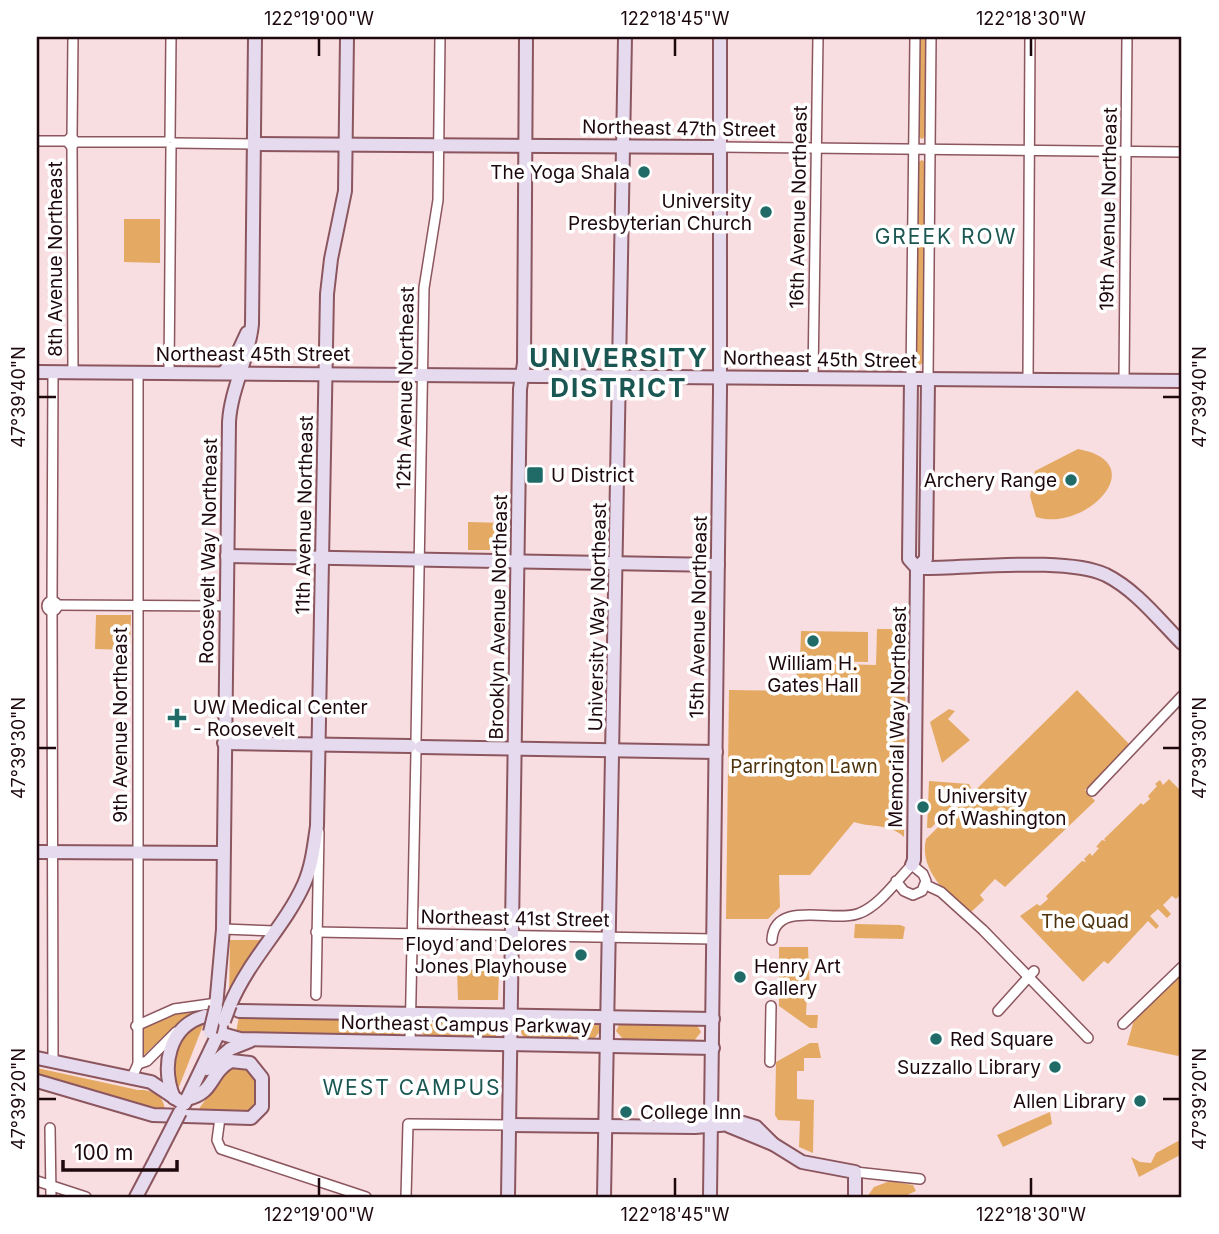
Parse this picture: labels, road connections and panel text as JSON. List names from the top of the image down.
{
  "streets": {
    "street": [
      "Northeast 47th Street",
      "16th Avenue Northeast",
      "19th Avenue Northeast",
      "8th Avenue Northeast",
      "Northeast 45th Street",
      "12th Avenue Northeast",
      "11th Avenue Northeast",
      "Roosevelt Way Northeast",
      "Brooklyn Avenue Northeast",
      "University Way Northeast",
      "15th Avenue Northeast",
      "Memorial Way Northeast",
      "9th Avenue Northeast",
      "Northeast 41st Street",
      "Northeast Campus Parkway"
    ]
  },
  "crossings": [
    ["Northeast 47th Street", "16th Avenue Northeast"],
    ["Northeast 47th Street", "19th Avenue Northeast"],
    ["Northeast 47th Street", "8th Avenue Northeast"],
    ["Northeast 47th Street", "12th Avenue Northeast"],
    ["Northeast 47th Street", "11th Avenue Northeast"],
    ["Northeast 47th Street", "Roosevelt Way Northeast"],
    ["Northeast 47th Street", "Brooklyn Avenue Northeast"],
    ["Northeast 47th Street", "University Way Northeast"],
    ["Northeast 47th Street", "15th Avenue Northeast"],
    ["16th Avenue Northeast", "Northeast 45th Street"],
    ["19th Avenue Northeast", "Northeast 45th Street"],
    ["8th Avenue Northeast", "Northeast 45th Street"],
    ["Northeast 45th Street", "12th Avenue Northeast"],
    ["Northeast 45th Street", "11th Avenue Northeast"],
    ["Northeast 45th Street", "Roosevelt Way Northeast"],
    ["Northeast 45th Street", "Brooklyn Avenue Northeast"],
    ["Northeast 45th Street", "University Way Northeast"],
    ["Northeast 45th Street", "15th Avenue Northeast"],
    ["Northeast 45th Street", "Memorial Way Northeast"],
    ["Northeast 45th Street", "9th Avenue Northeast"],
    ["12th Avenue Northeast", "Northeast 41st Street"],
    ["12th Avenue Northeast", "Northeast Campus Parkway"],
    ["11th Avenue Northeast", "Northeast 41st Street"],
    ["Roosevelt Way Northeast", "Northeast Campus Parkway"],
    ["Brooklyn Avenue Northeast", "Northeast 41st Street"],
    ["Brooklyn Avenue Northeast", "Northeast Campus Parkway"],
    ["University Way Northeast", "Northeast 41st Street"],
    ["University Way Northeast", "Northeast Campus Parkway"],
    ["15th Avenue Northeast", "Northeast 41st Street"],
    ["15th Avenue Northeast", "Northeast Campus Parkway"]
  ],
  "districts": ["GREEK ROW", "UNIVERSITY DISTRICT", "WEST CAMPUS"],
  "parks": ["Parrington Lawn", "The Quad"],
  "places": {
    "other": [
      "The Yoga Shala",
      "University Presbyterian Church",
      "Archery Range",
      "William H. Gates Hall",
      "University of Washington",
      "Floyd and Delores Jones Playhouse",
      "Henry Art Gallery",
      "Red Square",
      "Suzzallo Library",
      "Allen Library",
      "College Inn"
    ],
    "transit": ["U District"],
    "health": ["UW Medical Center - Roosevelt"]
  },
  "scale_bar": "100 m",
  "coordinates": [
    "122°19'00\"W",
    "122°18'45\"W",
    "122°18'30\"W",
    "47°39'40\"N",
    "47°39'30\"N",
    "47°39'20\"N"
  ]
}
